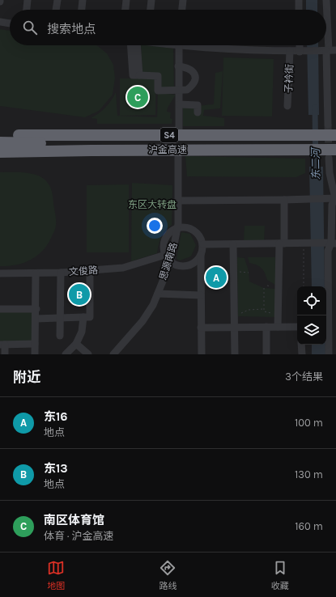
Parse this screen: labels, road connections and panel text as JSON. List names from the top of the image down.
{
  "streets": {
    "highway": ["S4", "沪金高速"],
    "street": ["子衿街", "思源南路", "文俊路"]
  },
  "water": ["东二河"],
  "parks": ["东区大转盘"],
  "page": {
    "search": "搜索地点",
    "pins": ["C", "A", "B"],
    "heading": ["附近", "3个结果"],
    "list": [
      {
        "mark": "A",
        "name": "东16",
        "note": "地点",
        "value": "100 m"
      },
      {
        "mark": "B",
        "name": "东13",
        "note": "地点",
        "value": "130 m"
      },
      {
        "mark": "C",
        "name": "南区体育馆",
        "note": "体育 · 沪金高速",
        "value": "160 m"
      }
    ],
    "nav": ["地图", "路线", "收藏"]
  }
}
